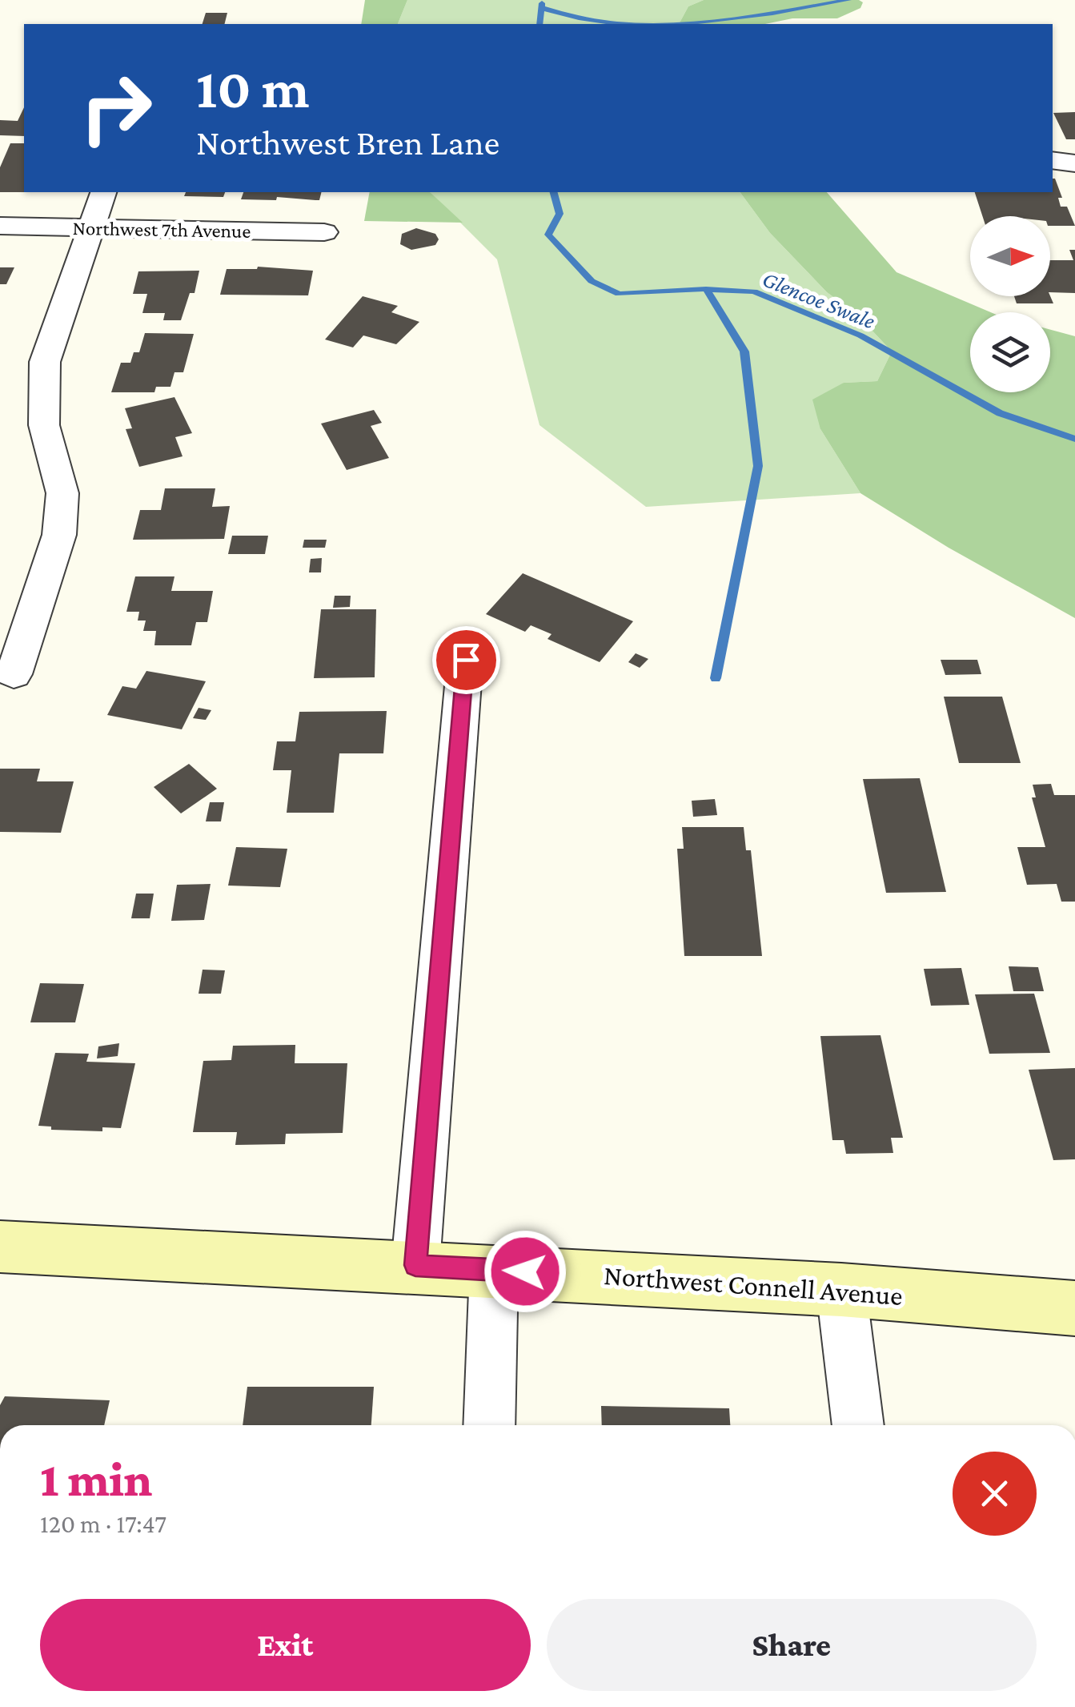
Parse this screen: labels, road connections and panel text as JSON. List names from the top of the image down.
{
  "streets": {
    "street": ["Northwest 7th Avenue", "Northwest Connell Avenue"]
  },
  "water": ["Glencoe Swale"],
  "north": "right",
  "page": {
    "turn": ["10 m", "Northwest Bren Lane"],
    "heading": ["1 min", "120 m · 17:47"],
    "buttons": ["Exit", "Share"]
  }
}
